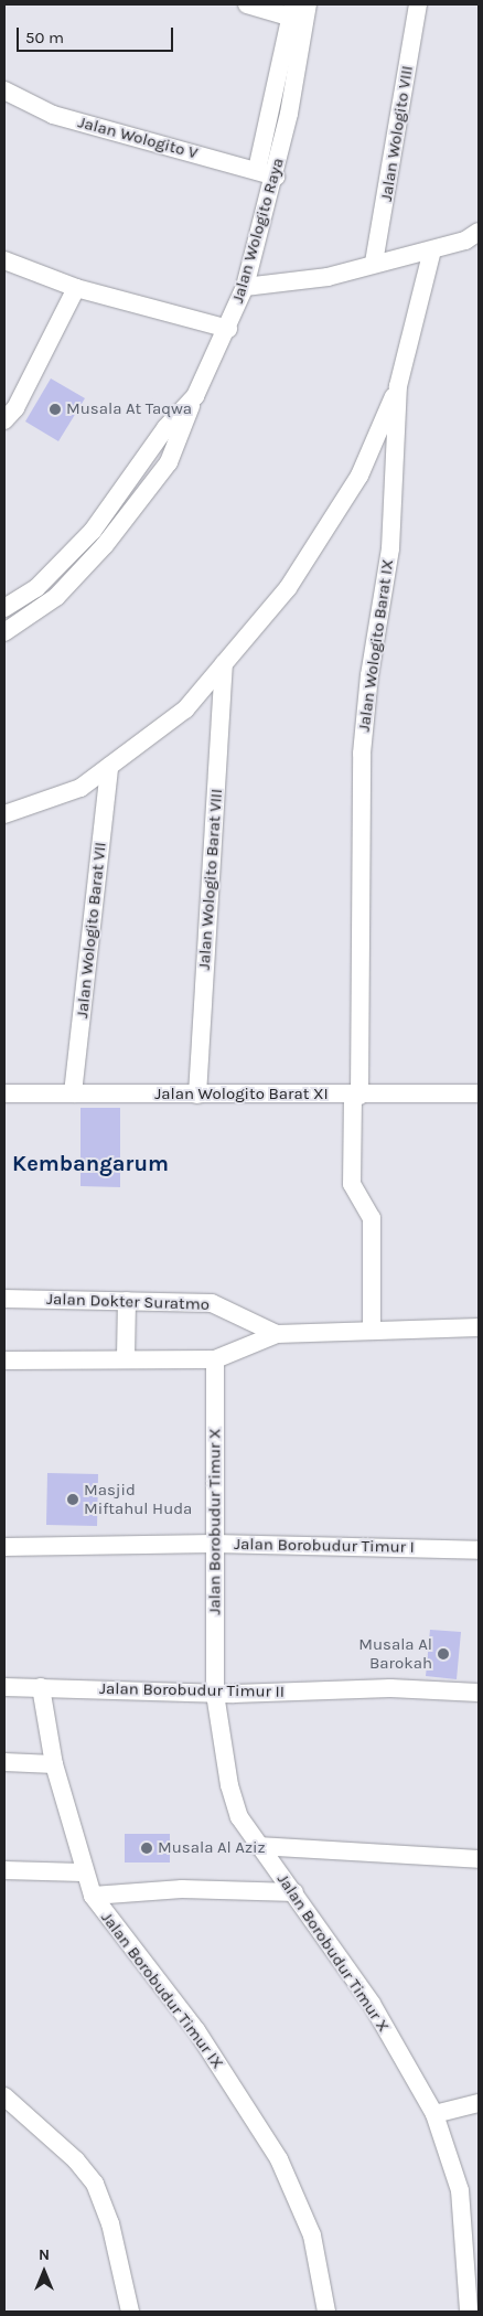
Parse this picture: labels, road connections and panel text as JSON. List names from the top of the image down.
{
  "streets": {
    "street": [
      "Jalan Wologito VIII",
      "Jalan Wologito V",
      "Jalan Wologito Raya",
      "Jalan Wologito Barat IX",
      "Jalan Wologito Barat VIII",
      "Jalan Wologito Barat VII",
      "Jalan Wologito Barat XI",
      "Jalan Dokter Suratmo",
      "Jalan Borobudur Timur X",
      "Jalan Borobudur Timur I",
      "Jalan Borobudur Timur II",
      "Jalan Borobudur Timur IX"
    ]
  },
  "crossings": [
    ["Jalan Wologito V", "Jalan Wologito Raya"],
    ["Jalan Wologito Barat IX", "Jalan Wologito Barat XI"],
    ["Jalan Wologito Barat IX", "Jalan Dokter Suratmo"],
    ["Jalan Wologito Barat VIII", "Jalan Wologito Barat XI"],
    ["Jalan Wologito Barat VII", "Jalan Wologito Barat XI"],
    ["Jalan Dokter Suratmo", "Jalan Borobudur Timur X"],
    ["Jalan Borobudur Timur X", "Jalan Borobudur Timur I"],
    ["Jalan Borobudur Timur X", "Jalan Borobudur Timur II"],
    ["Jalan Borobudur Timur II", "Jalan Borobudur Timur IX"]
  ],
  "districts": ["Kembangarum"],
  "places": [
    "Musala At Taqwa",
    "Masjid Miftahul Huda",
    "Musala Al Barokah",
    "Musala Al Aziz"
  ],
  "scale_bar": "50 m",
  "north": "top"
}
